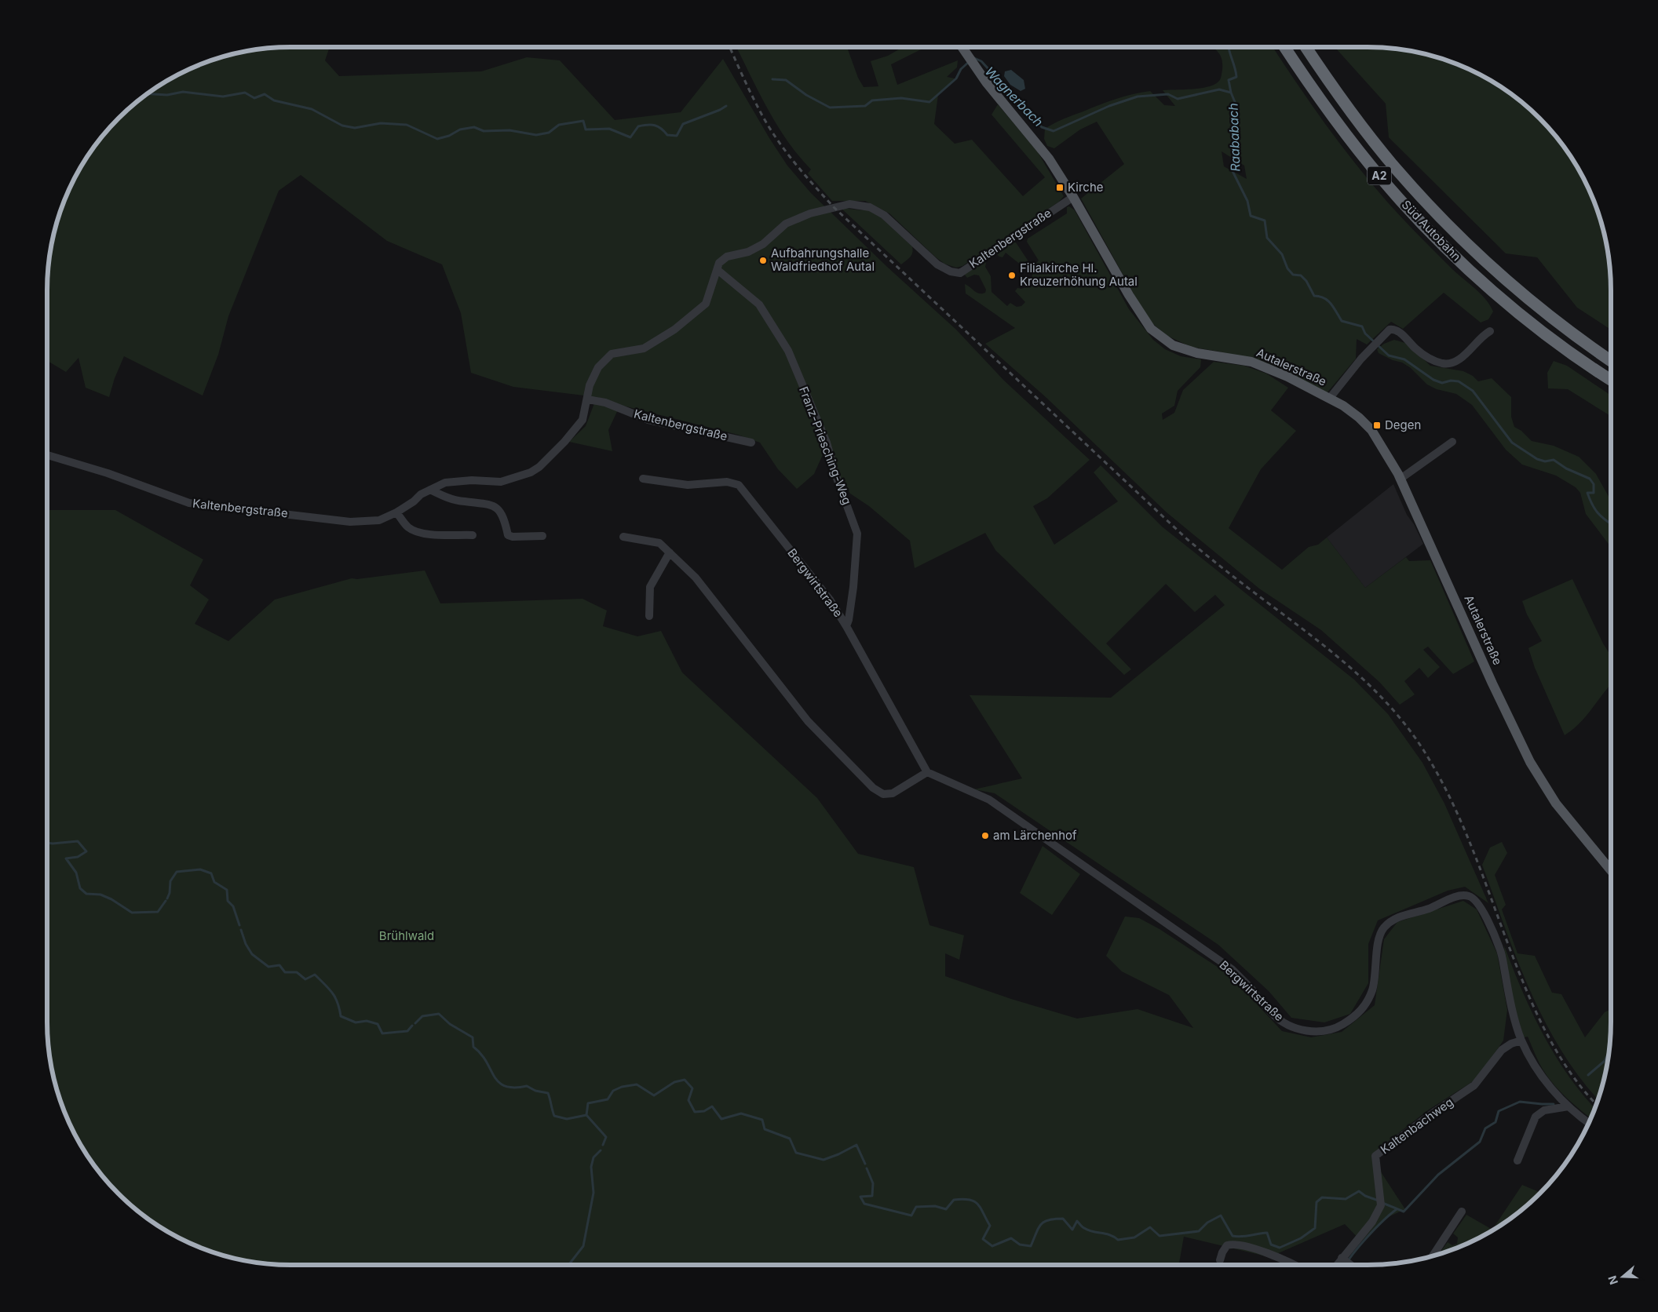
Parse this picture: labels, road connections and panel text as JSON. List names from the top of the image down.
{
  "streets": {
    "highway": ["A2", "Süd Autobahn"],
    "main road": ["Autalerstraße"],
    "street": [
      "Kaltenbergstraße",
      "Franz-Priesching-Weg",
      "Bergwirtstraße",
      "Kaltenbachweg"
    ]
  },
  "crossings": [
    ["Kaltenbergstraße", "Autalerstraße"],
    ["Kaltenbergstraße", "Franz-Priesching-Weg"],
    ["Franz-Priesching-Weg", "Bergwirtstraße"],
    ["Bergwirtstraße", "Kaltenbachweg"]
  ],
  "water": ["Wagnerbach", "Raababach"],
  "parks": ["Brühlwald"],
  "places": {
    "transit": ["Kirche", "Degen"],
    "other": ["Aufbahrungshalle Waldfriedhof Autal", "Filialkirche Hl. Kreuzerhöhung Autal", "am Lärchenhof"]
  },
  "north": "left"
}
